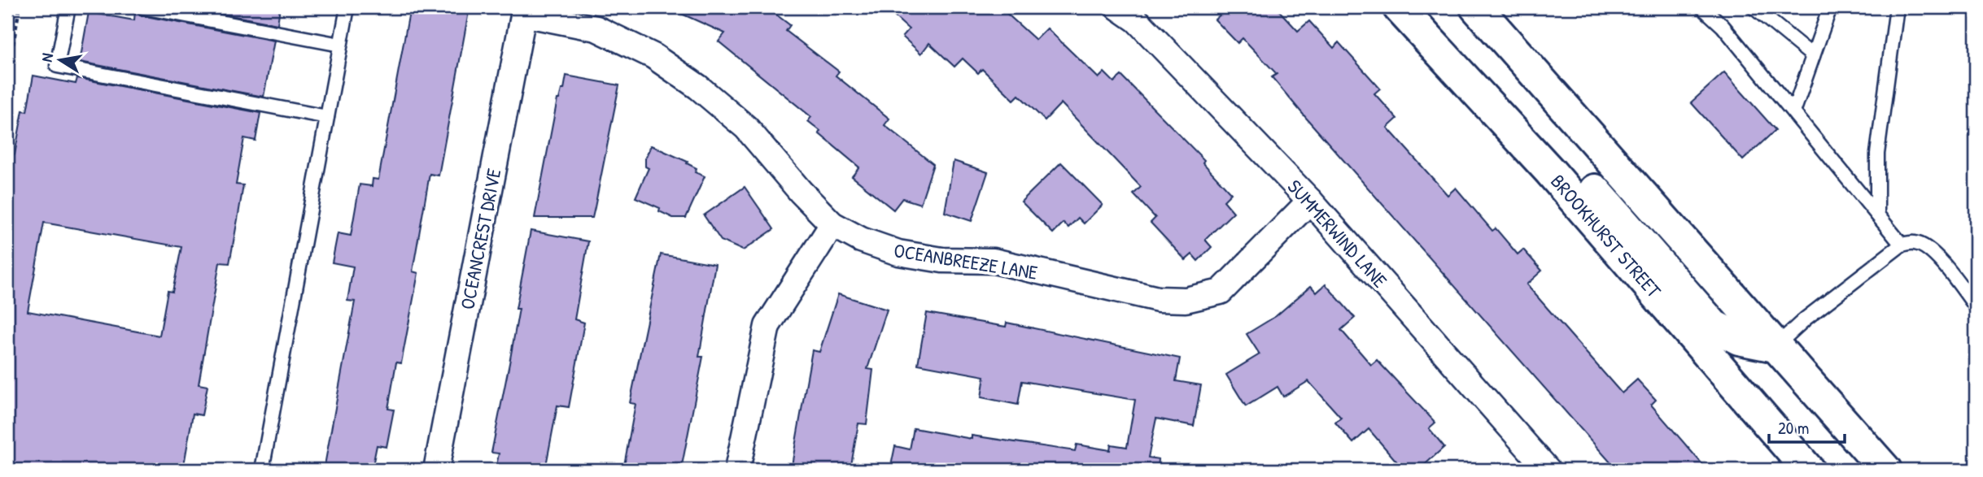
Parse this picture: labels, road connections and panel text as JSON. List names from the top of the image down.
{
  "streets": {
    "main road": ["BROOKHURST STREET"],
    "street": ["SUMMERWIND LANE", "OCEANCREST DRIVE", "OCEANBREEZE LANE"]
  },
  "crossings": [
    ["SUMMERWIND LANE", "OCEANBREEZE LANE"],
    ["OCEANCREST DRIVE", "OCEANBREEZE LANE"]
  ],
  "scale_bar": "20 m",
  "north": "left"
}
